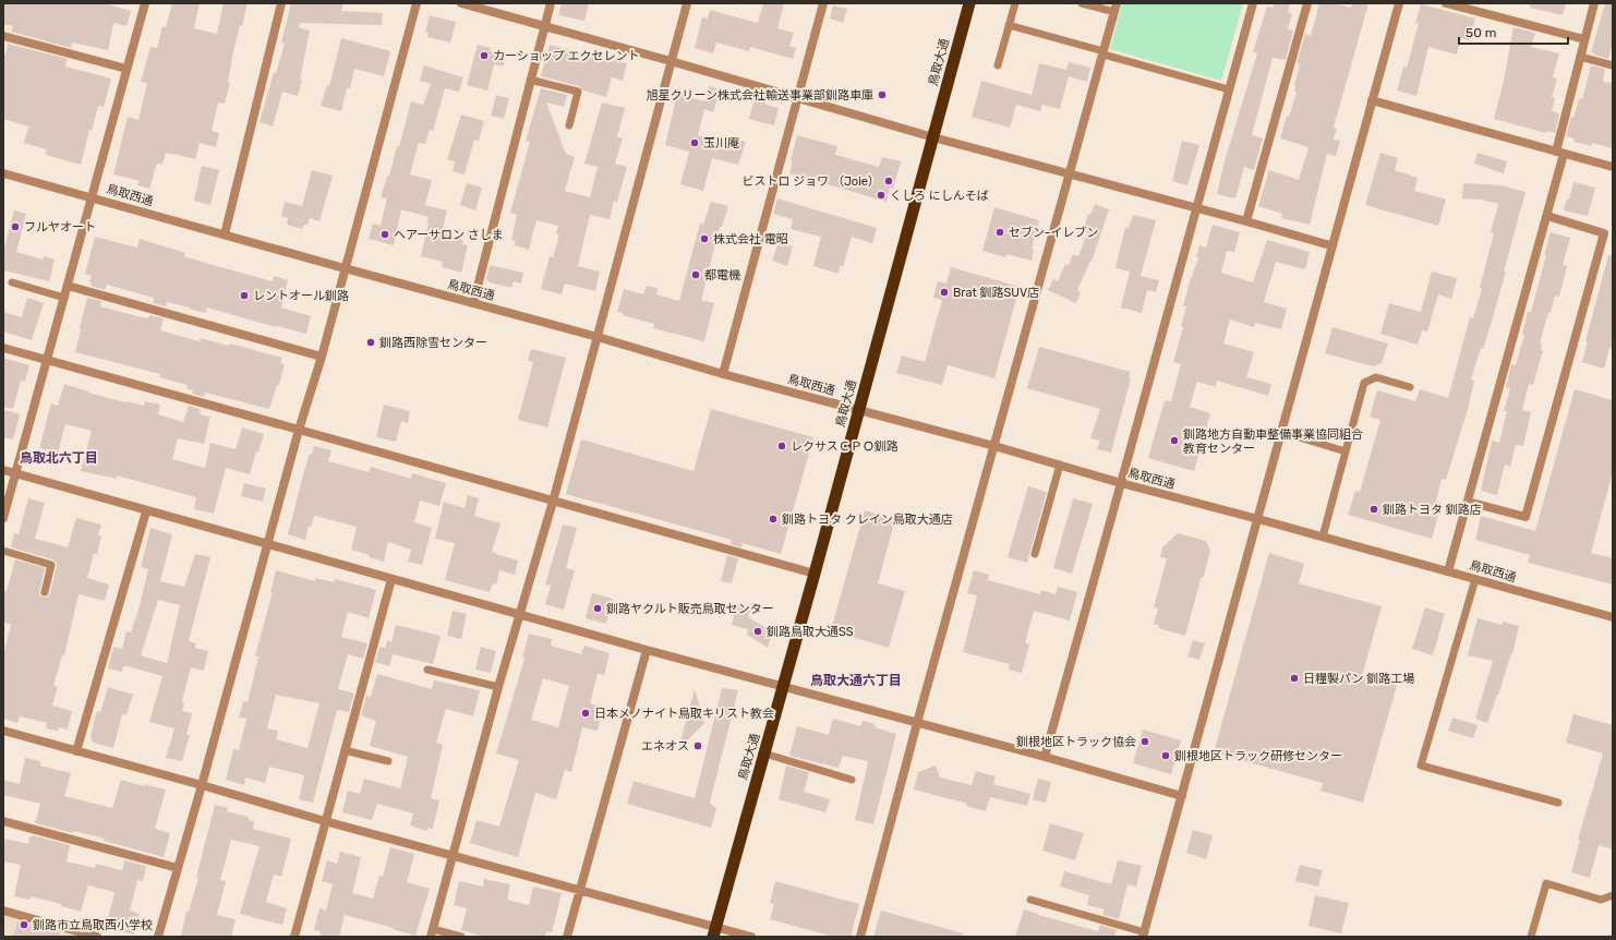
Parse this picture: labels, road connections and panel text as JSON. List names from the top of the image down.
{
  "streets": {
    "highway": ["鳥取大通"],
    "street": ["鳥取西通"]
  },
  "crossings": [
    ["鳥取大通", "鳥取西通"]
  ],
  "districts": ["鳥取北六丁目", "鳥取大通六丁目"],
  "places": [
    "カーショップ エクセレント",
    "旭星クリーン株式会社輸送事業部釧路車庫",
    "玉川庵",
    "ビストロ ジョワ （Joie）",
    "くしろ にしんそば",
    "フルヤオート",
    "セブン-イレブン",
    "ヘアーサロン さしま",
    "株式会社 電昭",
    "都電機",
    "Brat 釧路SUV店",
    "レントオール釧路",
    "釧路西除雪センター",
    "釧路地方自動車整備事業協同組合 教育センター",
    "レクサスＣＰＯ釧路",
    "釧路トヨタ 釧路店",
    "釧路トヨタ クレイン鳥取大通店",
    "釧路ヤクルト販売鳥取センター",
    "釧路鳥取大通SS",
    "日糧製パン 釧路工場",
    "日本メノナイト鳥取キリスト教会",
    "釧根地区トラック協会",
    "エネオス",
    "釧根地区トラック研修センター",
    "釧路市立鳥取西小学校"
  ],
  "scale_bar": "50 m"
}
